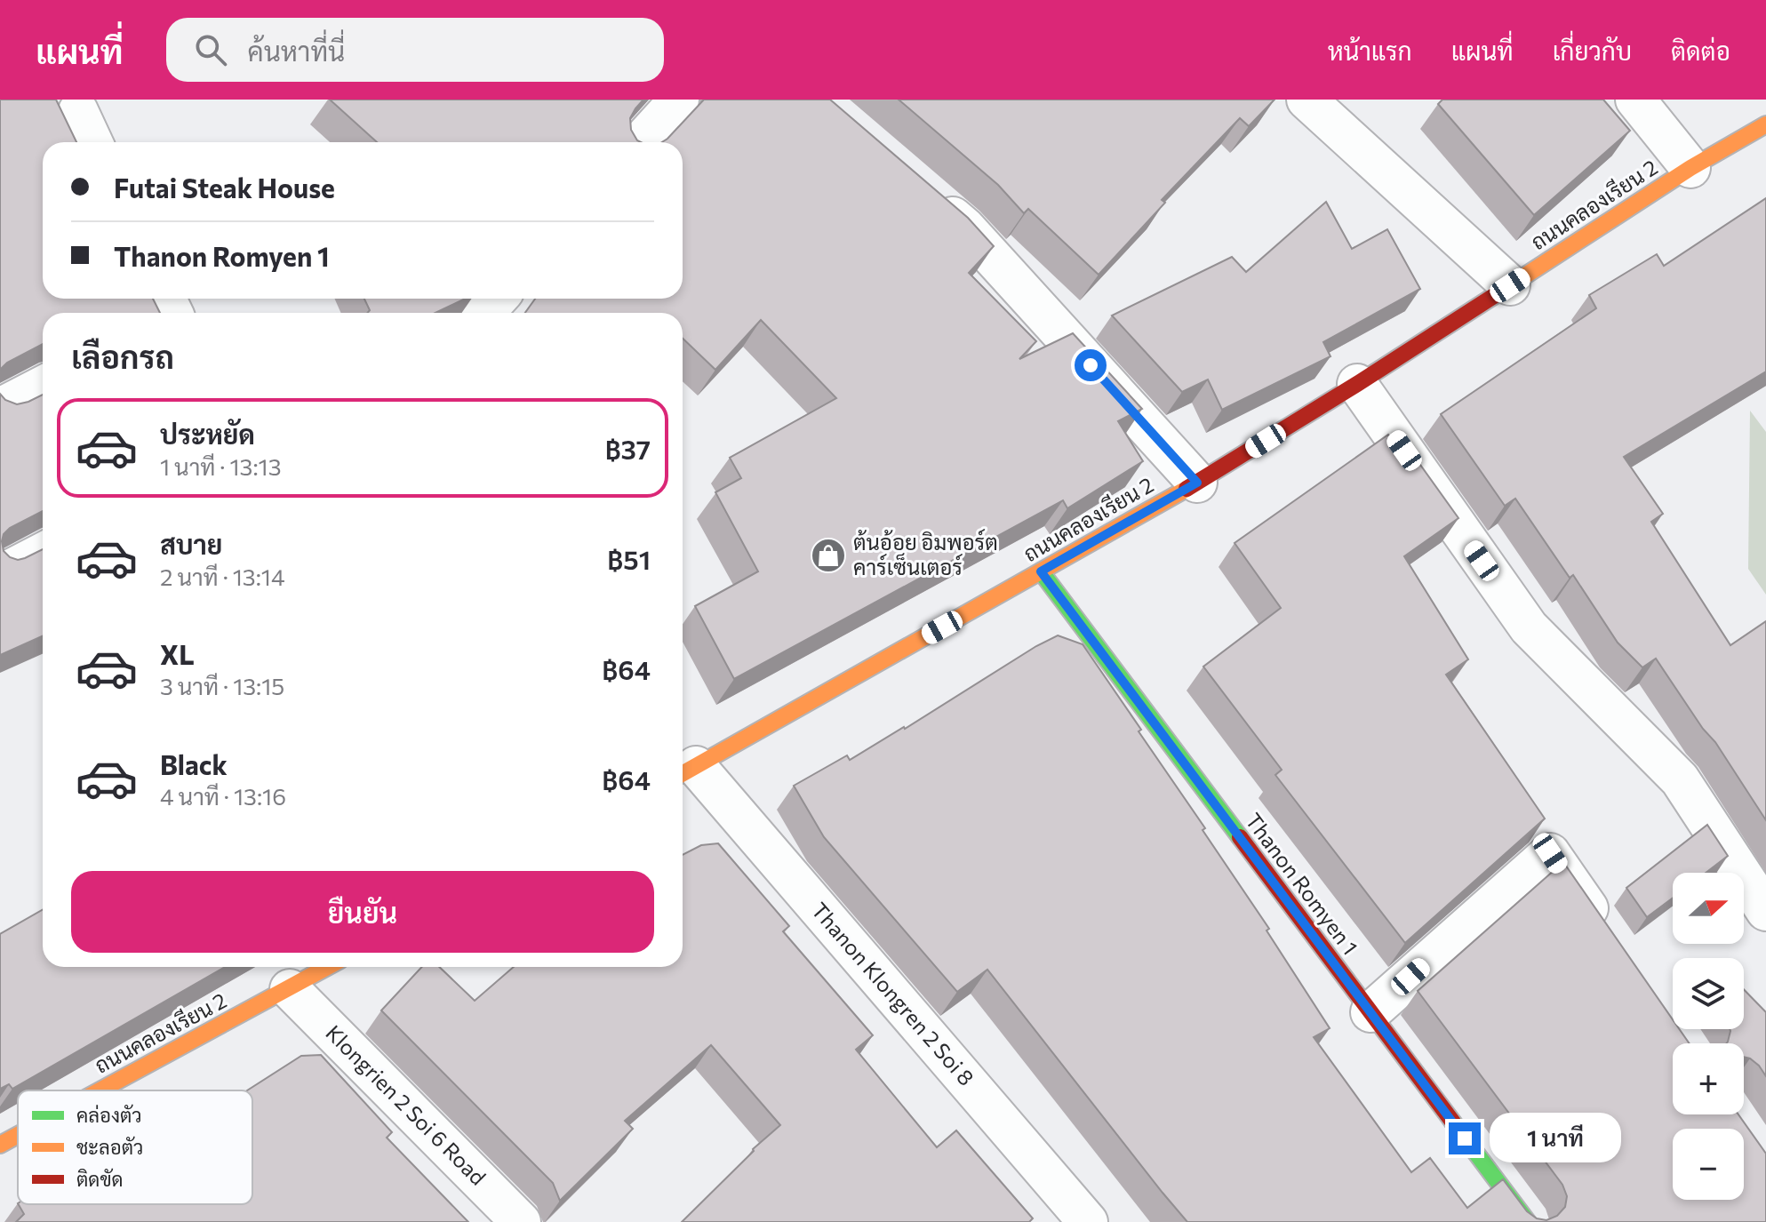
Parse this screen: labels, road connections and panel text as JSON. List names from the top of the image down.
{
  "streets": {
    "street": [
      "ถนนคลองเรียน 2",
      "Thanon Romyen 1",
      "Thanon Klongren 2 Soi 8",
      "Klongrien 2 Soi 6 Road"
    ]
  },
  "crossings": [
    ["ถนนคลองเรียน 2", "Thanon Romyen 1"],
    ["ถนนคลองเรียน 2", "Thanon Klongren 2 Soi 8"],
    ["ถนนคลองเรียน 2", "Klongrien 2 Soi 6 Road"]
  ],
  "places": {
    "shop": ["ต้นอ้อย อิมพอร์ต คาร์เซ็นเตอร์"]
  },
  "legend": ["คล่องตัว", "ชะลอตัว", "ติดขัด"],
  "north": "right",
  "page": {
    "header": "แผนที่",
    "search": "ค้นหาที่นี่",
    "nav": [
      "หน้าแรก",
      "แผนที่",
      "เกี่ยวกับ",
      "ติดต่อ"
    ],
    "banner": ["Futai Steak House", "Thanon Romyen 1"],
    "heading": "เลือกรถ",
    "list": [
      {
        "name": "ประหยัด",
        "note": "1 นาที · 13:13",
        "value": "฿37"
      },
      {
        "name": "สบาย",
        "note": "2 นาที · 13:14",
        "value": "฿51"
      },
      {
        "name": "XL",
        "note": "3 นาที · 13:15",
        "value": "฿64"
      },
      {
        "name": "Black",
        "note": "4 นาที · 13:16",
        "value": "฿64"
      }
    ],
    "buttons": "ยืนยัน",
    "map_buttons": ["+", "−"],
    "bubble": "1 นาที"
  }
}
